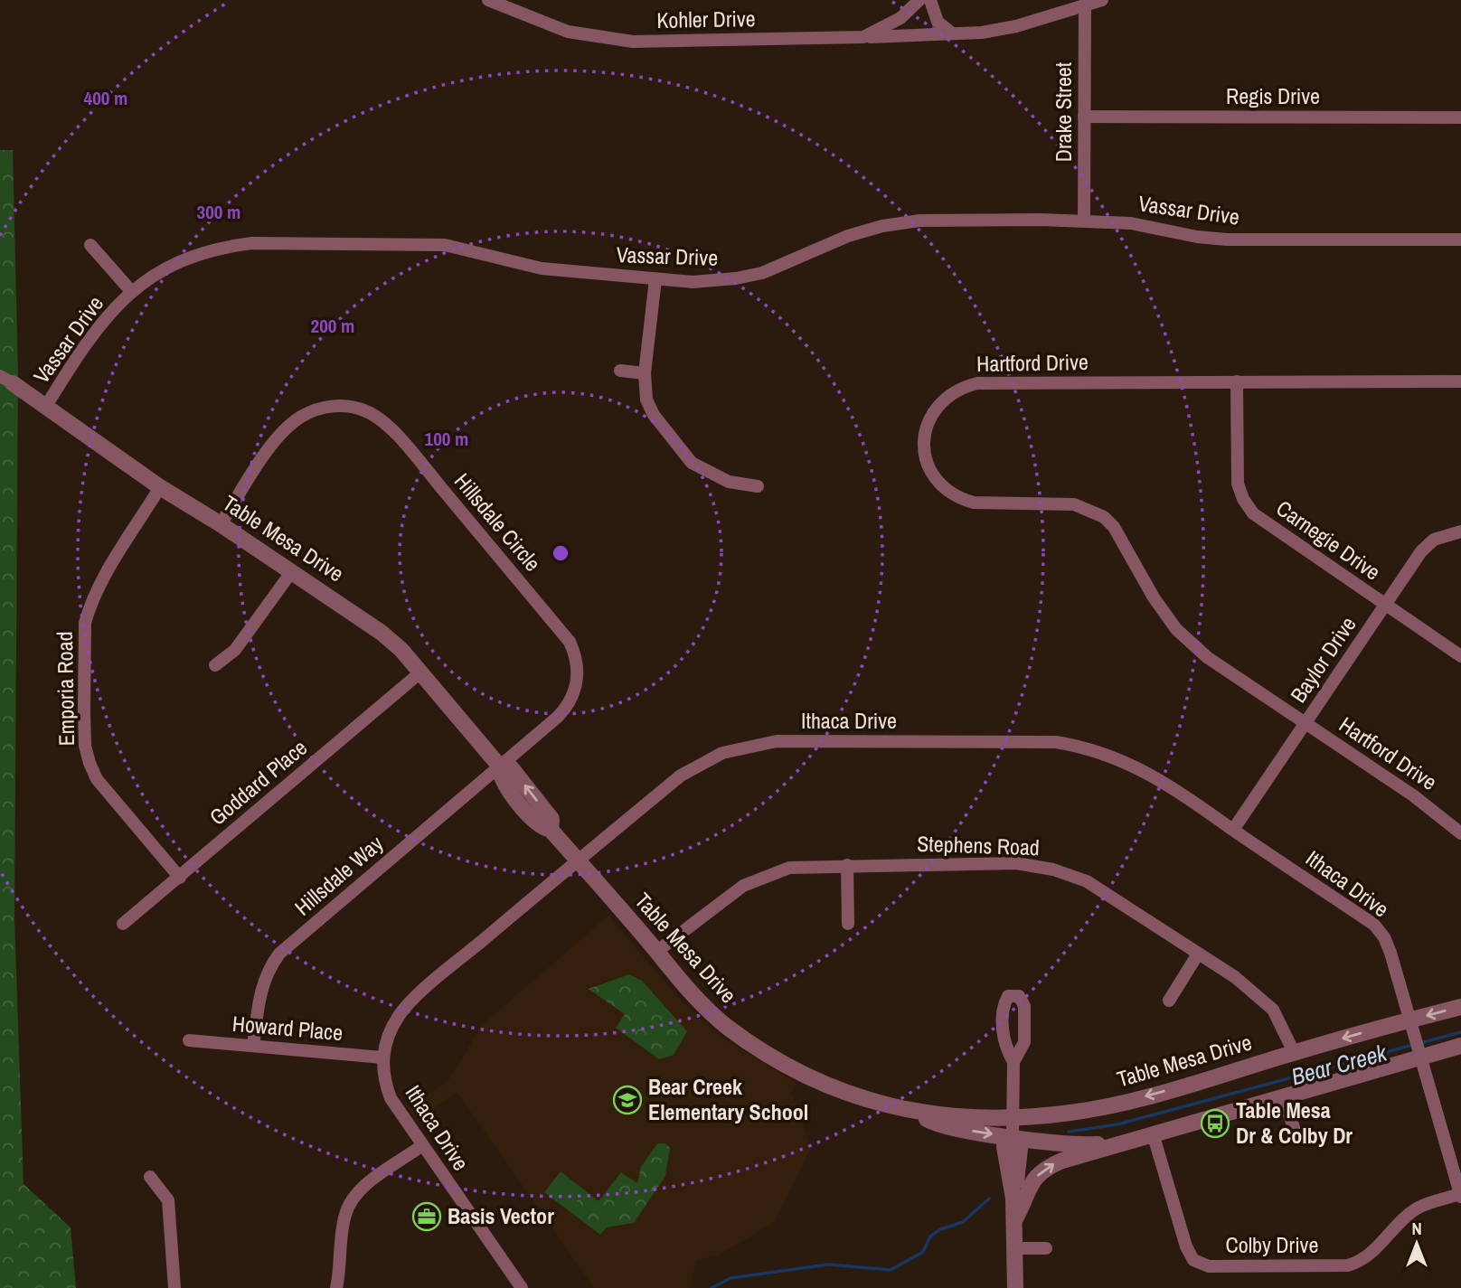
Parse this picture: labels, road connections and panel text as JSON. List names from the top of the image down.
{
  "streets": {
    "street": [
      "Kohler Drive",
      "Regis Drive",
      "Drake Street",
      "Vassar Drive",
      "Hartford Drive",
      "Hillsdale Circle",
      "Table Mesa Drive",
      "Carnegie Drive",
      "Baylor Drive",
      "Emporia Road",
      "Ithaca Drive",
      "Goddard Place",
      "Stephens Road",
      "Hillsdale Way",
      "Howard Place",
      "Colby Drive"
    ]
  },
  "crossings": [
    ["Regis Drive", "Drake Street"],
    ["Drake Street", "Vassar Drive"],
    ["Vassar Drive", "Table Mesa Drive"],
    ["Hartford Drive", "Carnegie Drive"],
    ["Hartford Drive", "Baylor Drive"],
    ["Hillsdale Circle", "Table Mesa Drive"],
    ["Hillsdale Circle", "Hillsdale Way"],
    ["Table Mesa Drive", "Emporia Road"],
    ["Table Mesa Drive", "Ithaca Drive"],
    ["Table Mesa Drive", "Goddard Place"],
    ["Table Mesa Drive", "Stephens Road"],
    ["Table Mesa Drive", "Hillsdale Way"],
    ["Table Mesa Drive", "Colby Drive"],
    ["Carnegie Drive", "Baylor Drive"],
    ["Baylor Drive", "Ithaca Drive"],
    ["Emporia Road", "Goddard Place"],
    ["Ithaca Drive", "Howard Place"],
    ["Ithaca Drive", "Colby Drive"],
    ["Hillsdale Way", "Howard Place"]
  ],
  "water": ["Bear Creek"],
  "places": {
    "school or university": ["Bear Creek Elementary School"],
    "bus stop": ["Table Mesa Dr & Colby Dr"],
    "office": ["Basis Vector"]
  },
  "north": "top",
  "rings": [
    "400 m",
    "300 m",
    "200 m",
    "100 m"
  ]
}
